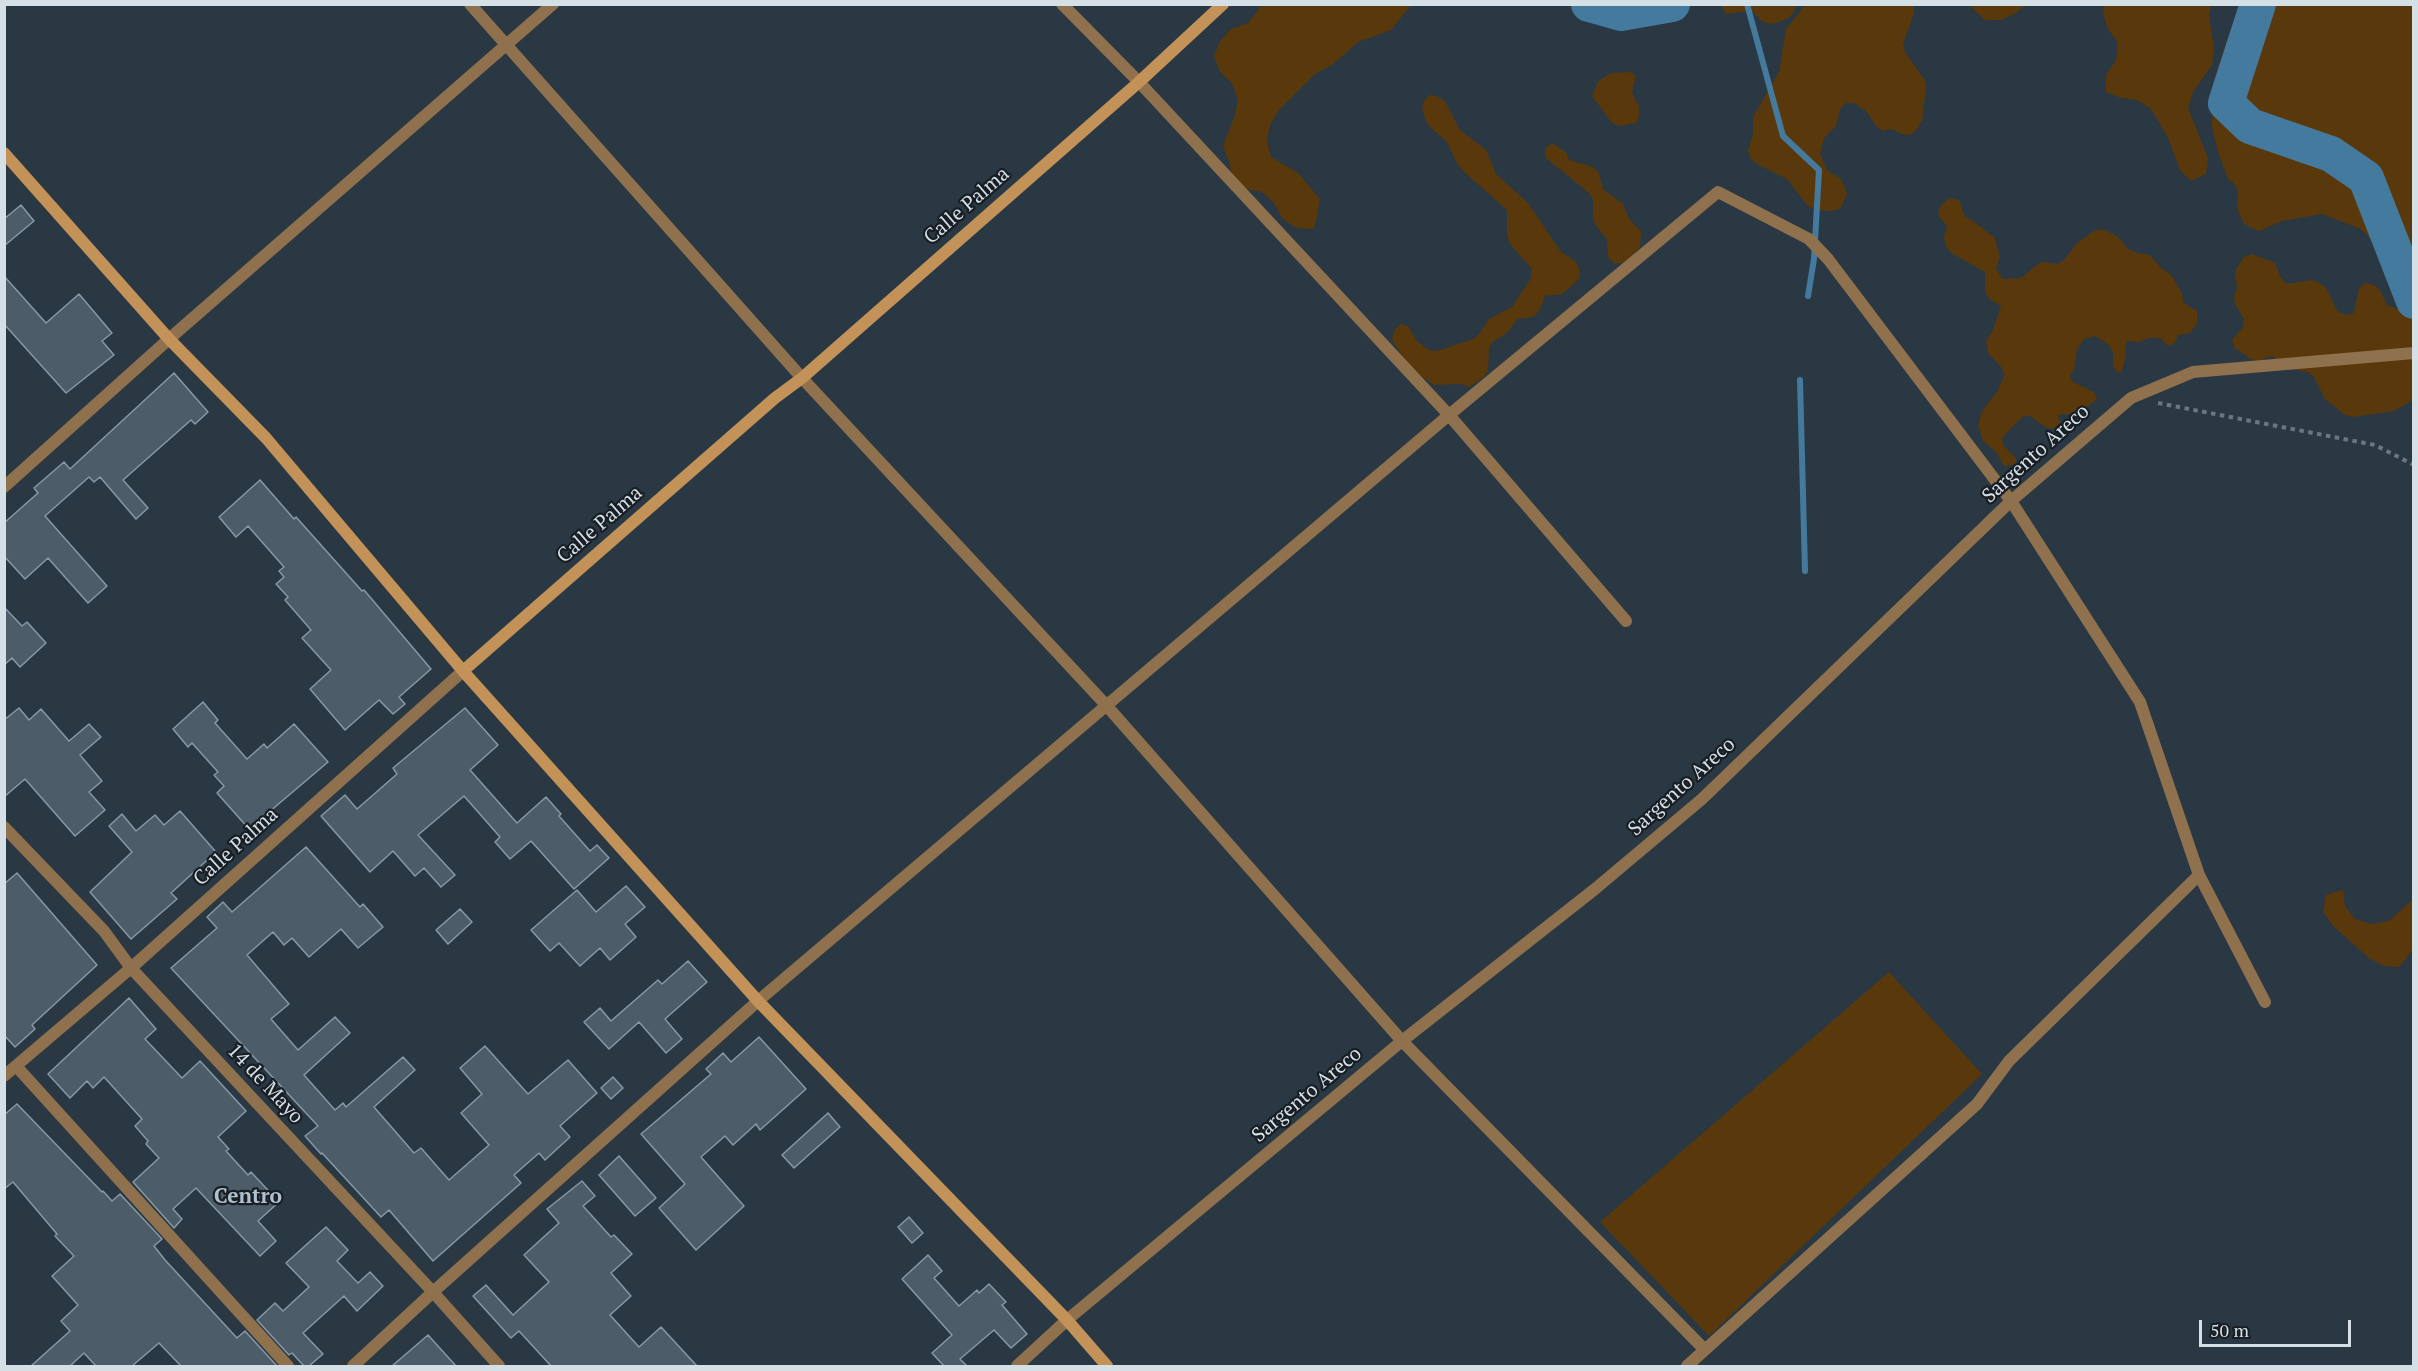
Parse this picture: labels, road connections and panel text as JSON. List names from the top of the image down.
{
  "streets": {
    "street": ["Calle Palma", "Sargento Areco", "14 de Mayo"]
  },
  "crossings": [
    ["Calle Palma", "14 de Mayo"]
  ],
  "districts": ["Centro"],
  "scale_bar": "50 m"
}
